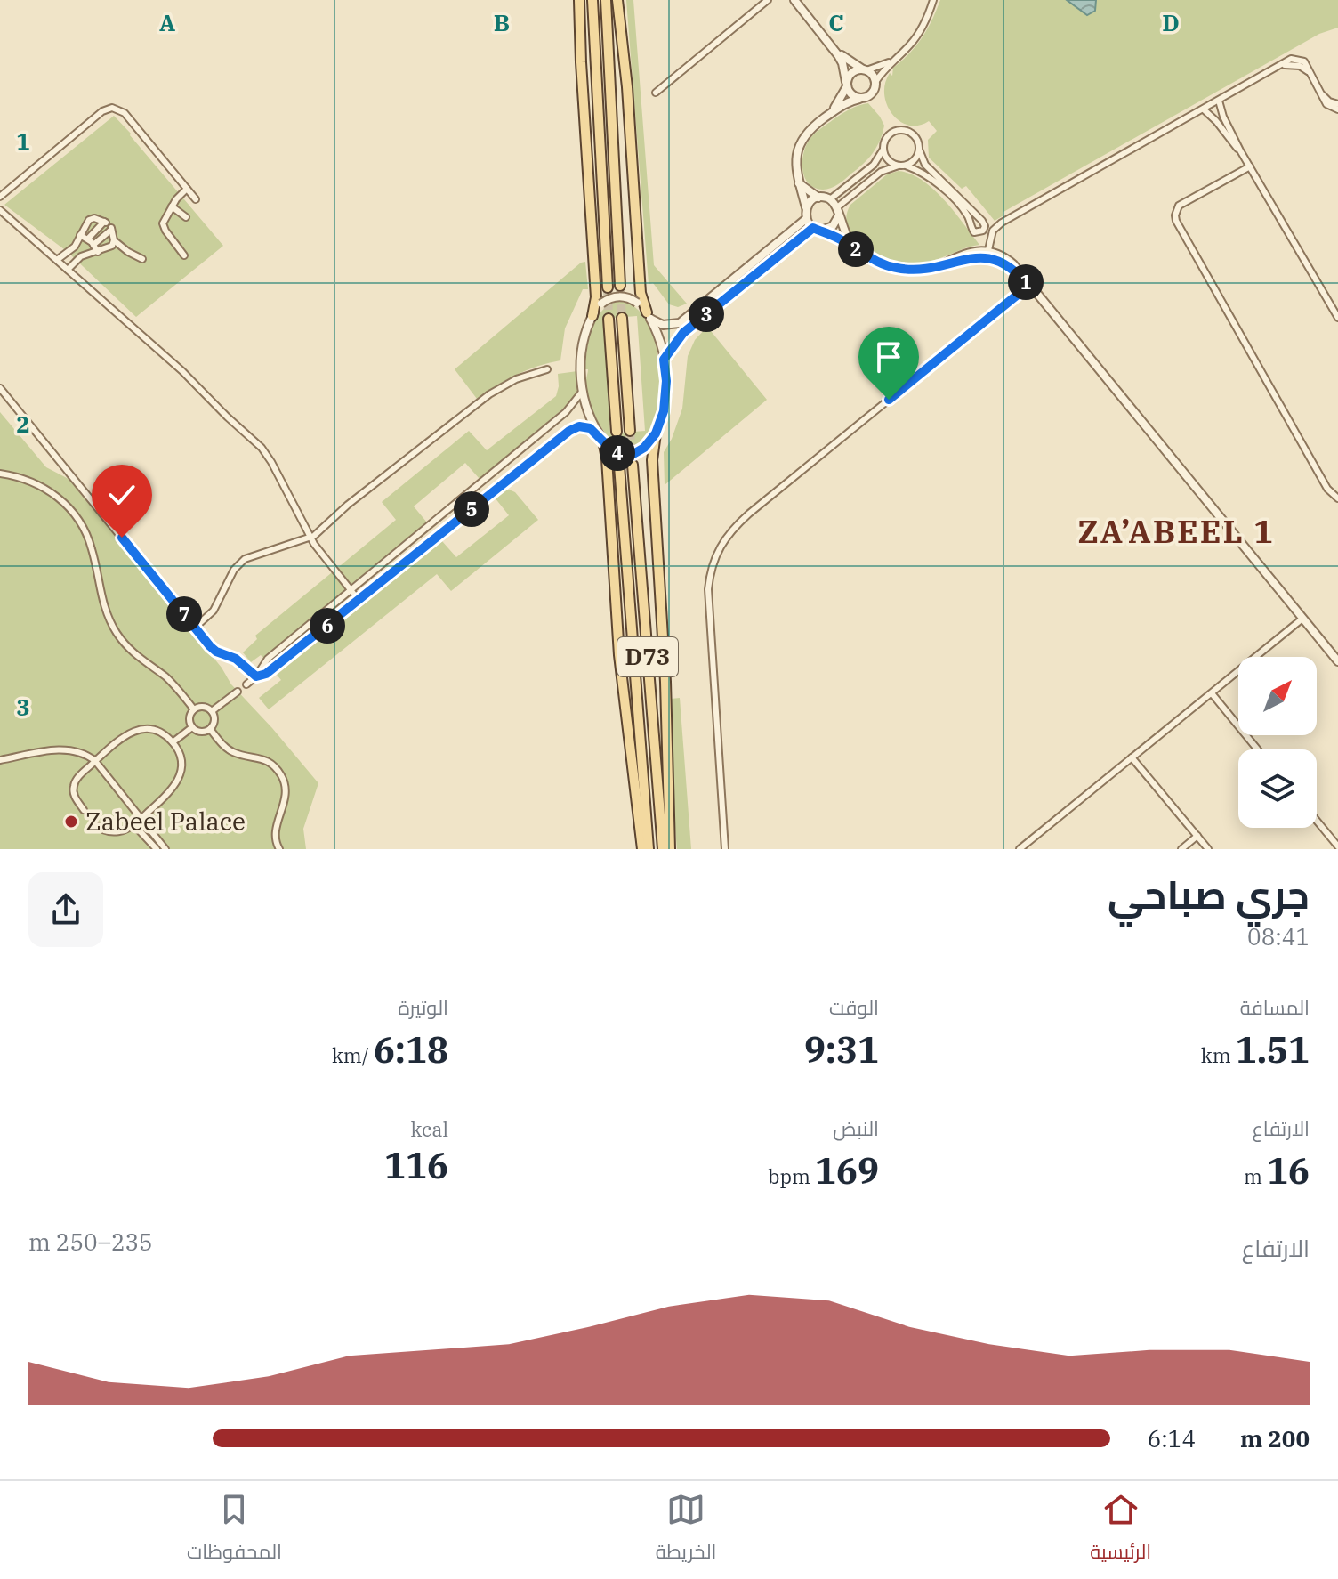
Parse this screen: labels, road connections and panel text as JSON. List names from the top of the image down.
{
  "streets": {
    "main road": ["D73"]
  },
  "districts": ["ZA’ABEEL 1"],
  "places": ["Zabeel Palace"],
  "north": "top right",
  "page": {
    "pins": [
      "2",
      "1",
      "3",
      "4",
      "5",
      "7",
      "6"
    ],
    "heading": ["جري صباحي", "08:41"],
    "stats": [
      ["المسافة", "1.51 km"],
      ["الوقت", "9:31"],
      ["الوتيرة", "6:18 /km"],
      ["الارتفاع", "16 m"],
      ["النبض", "169 bpm"],
      ["kcal", "116"]
    ],
    "chart": ["الارتفاع", "235–250 m"],
    "list": [
      {
        "name": "200 m",
        "note": "6:14"
      }
    ],
    "tabs": ["الرئيسية", "الخريطة", "المحفوظات"]
  },
  "grid": {
    "columns": [
      "A",
      "B",
      "C",
      "D"
    ],
    "rows": ["1", "2", "3"]
  }
}
